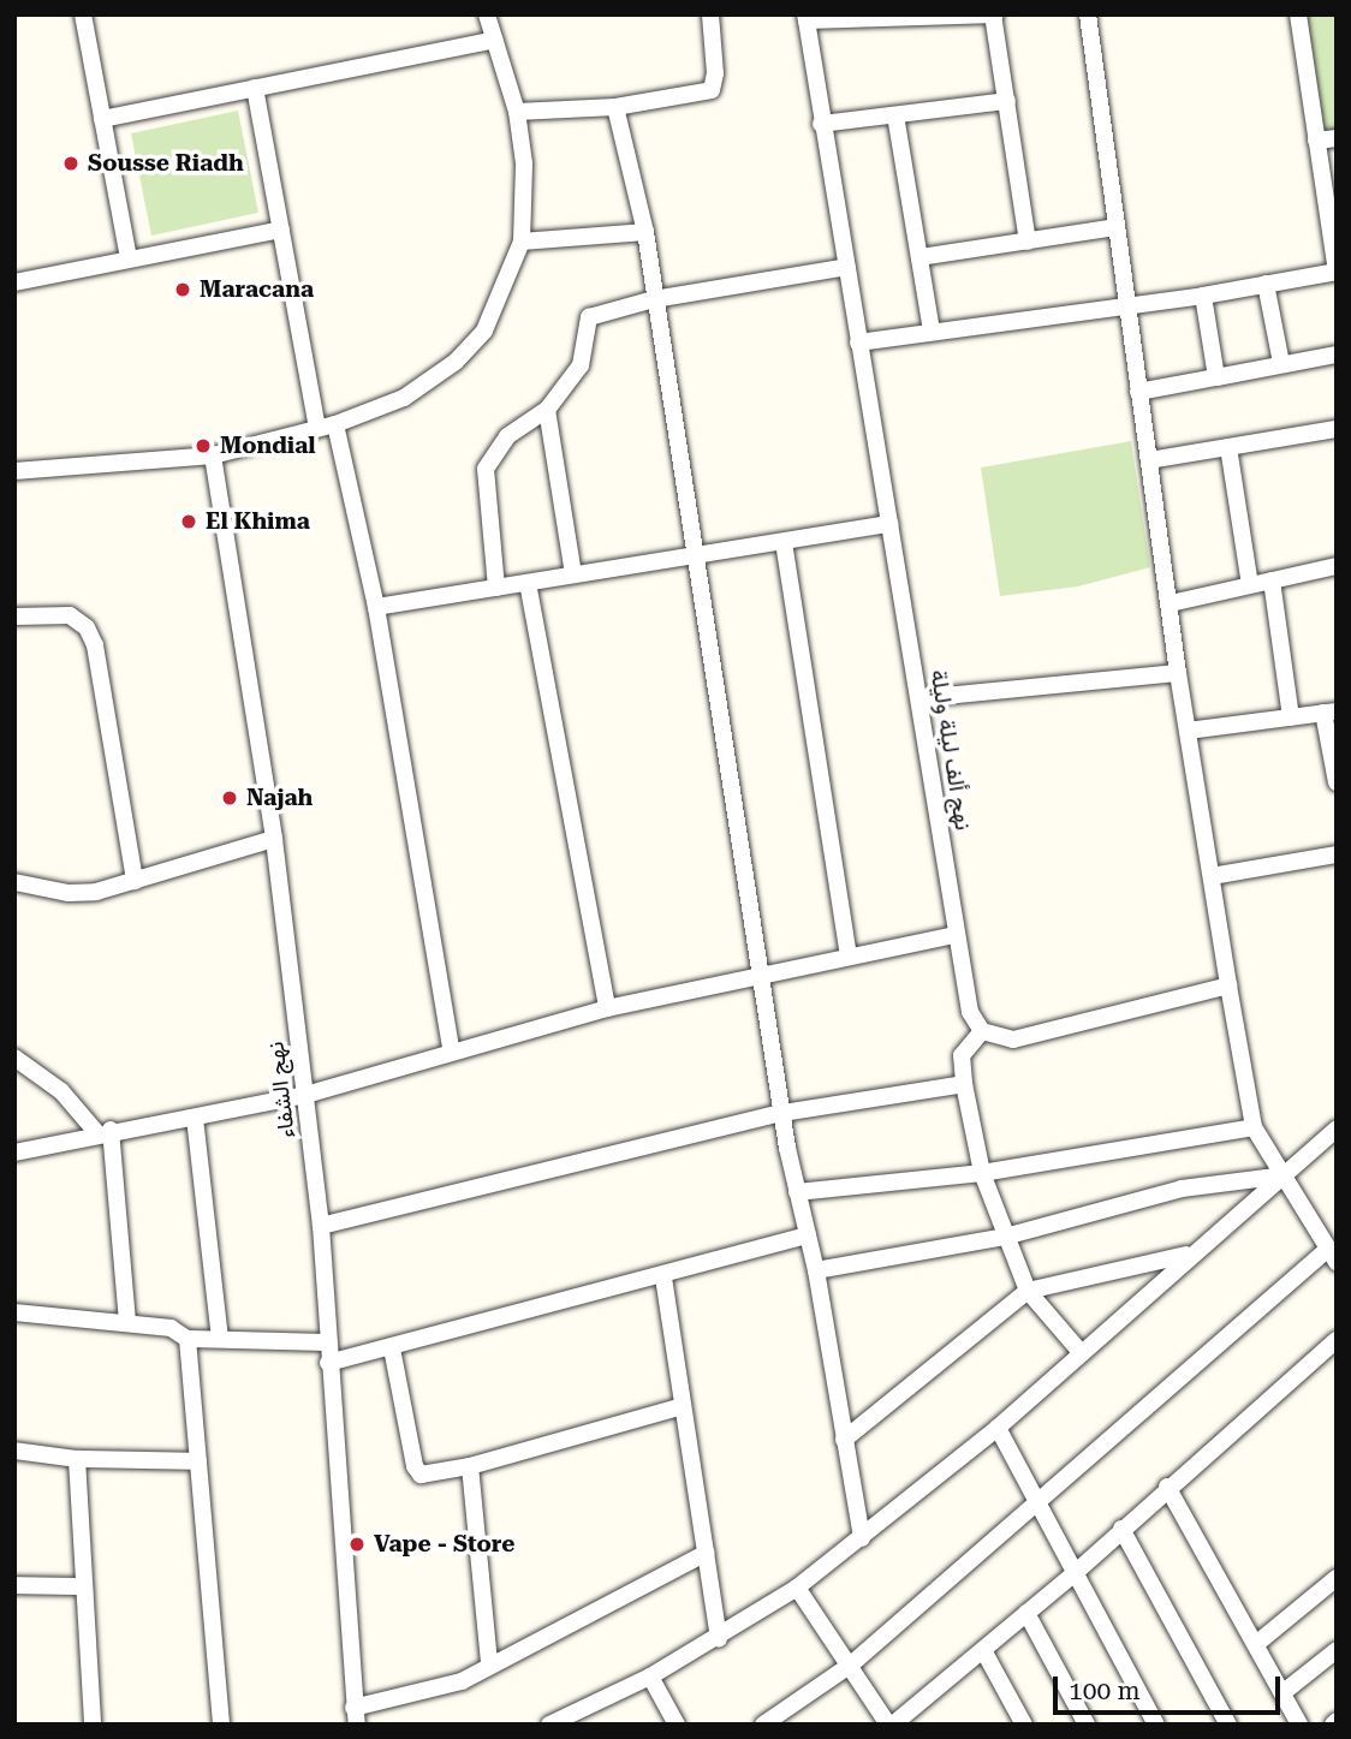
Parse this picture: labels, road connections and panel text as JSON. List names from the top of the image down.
{
  "streets": {
    "street": ["نهج ألف ليلة وليلة", "نهج الشفاء"]
  },
  "places": [
    "Sousse Riadh",
    "Maracana",
    "Mondial",
    "El Khima",
    "Najah",
    "Vape - Store"
  ],
  "scale_bar": "100 m"
}
